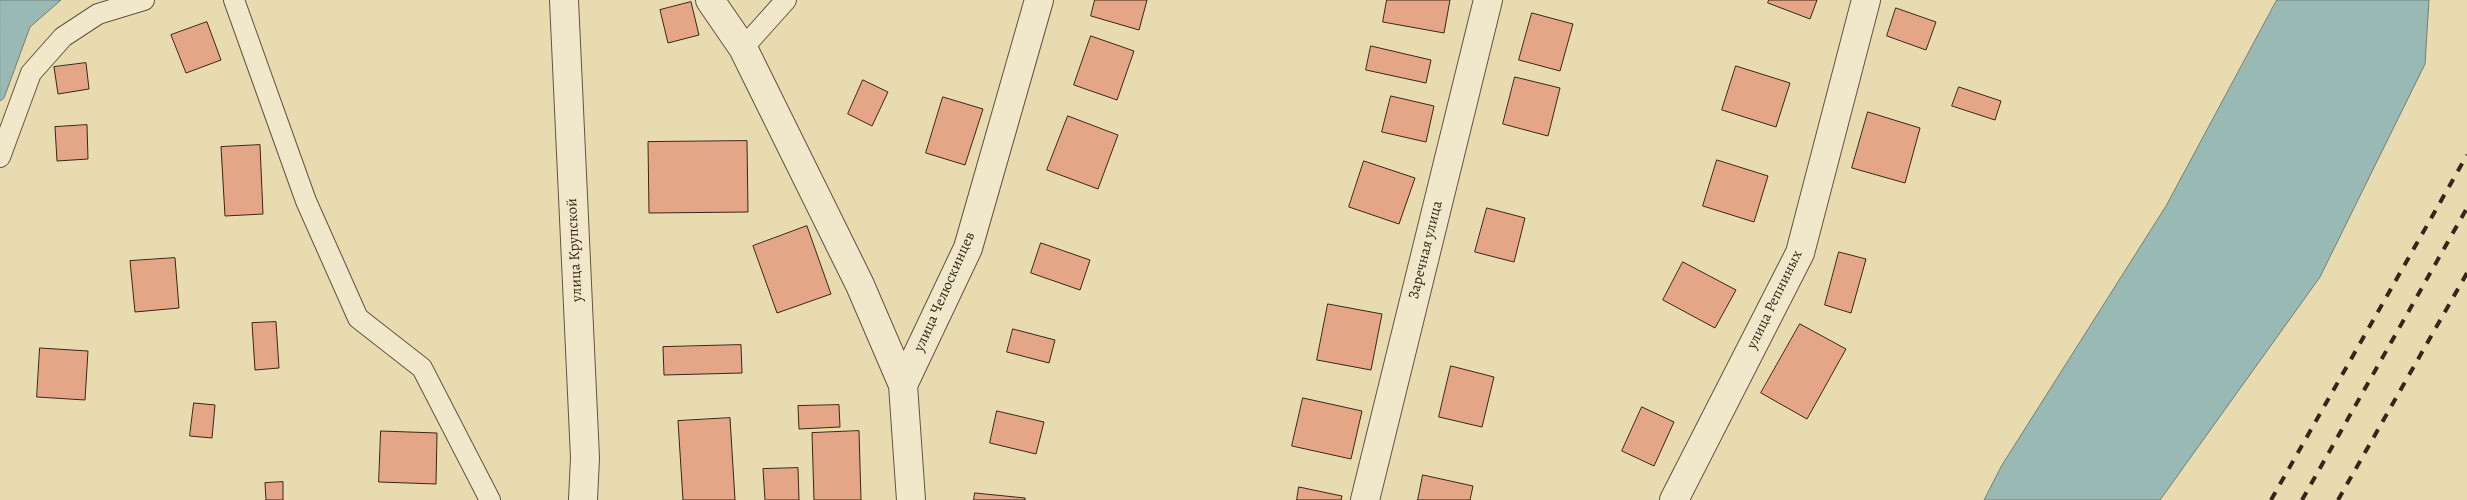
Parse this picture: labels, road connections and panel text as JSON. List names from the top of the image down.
{
  "streets": {
    "street": [
      "улица Крупской",
      "Заречная улица",
      "улица Челюскинцев",
      "улица Репниных"
    ]
  }
}
